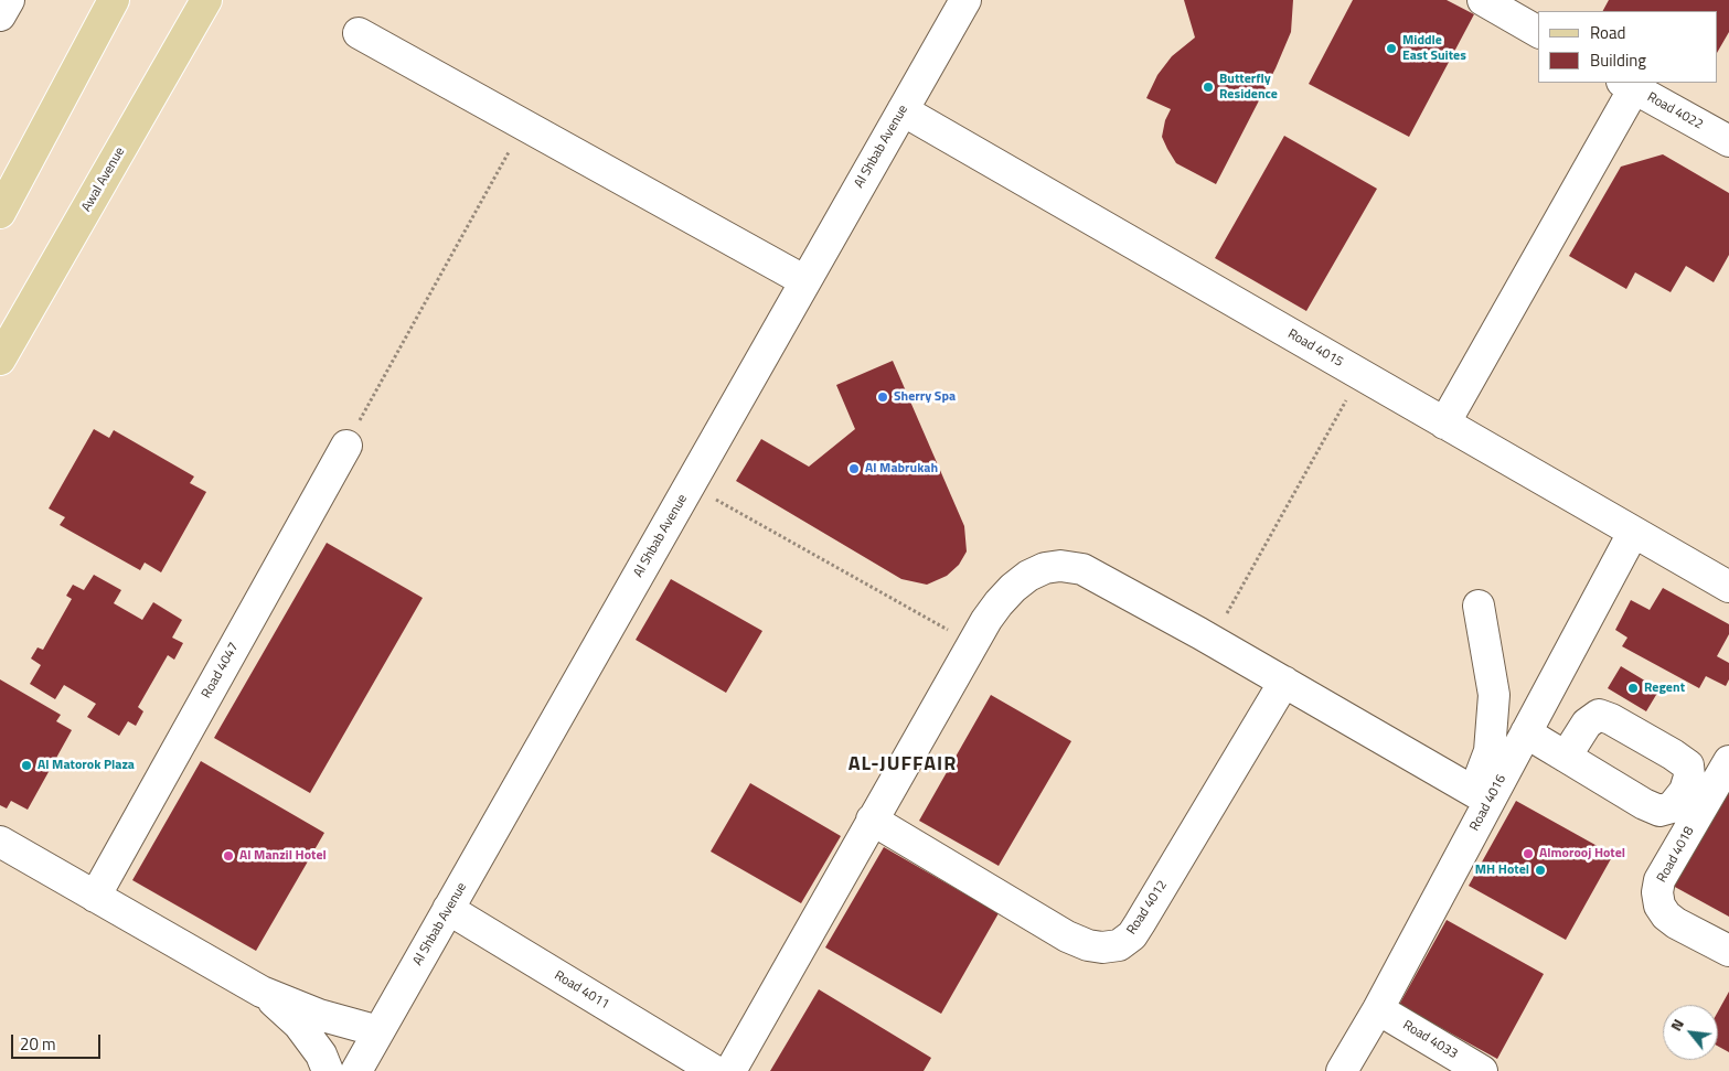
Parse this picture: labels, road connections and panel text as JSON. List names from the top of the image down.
{
  "streets": {
    "main road": ["Awal Avenue"],
    "street": [
      "Road 4022",
      "Al Shbab Avenue",
      "Road 4015",
      "Road 4047",
      "Road 4016",
      "Road 4018",
      "Road 4012",
      "Road 4011",
      "Road 4033"
    ]
  },
  "crossings": [
    ["Al Shbab Avenue", "Road 4015"],
    ["Al Shbab Avenue", "Road 4011"],
    ["Road 4015", "Road 4016"],
    ["Road 4016", "Road 4033"]
  ],
  "districts": ["AL-JUFFAIR"],
  "places": [
    "Middle East Suites",
    "Butterfly Residence",
    "Sherry Spa",
    "Al Mabrukah",
    "Regent",
    "Al Matorok Plaza",
    "Almorooj Hotel",
    "Al Manzil Hotel",
    "MH Hotel"
  ],
  "legend": ["Road", "Building"],
  "scale_bar": "20 m",
  "north": "top left"
}
